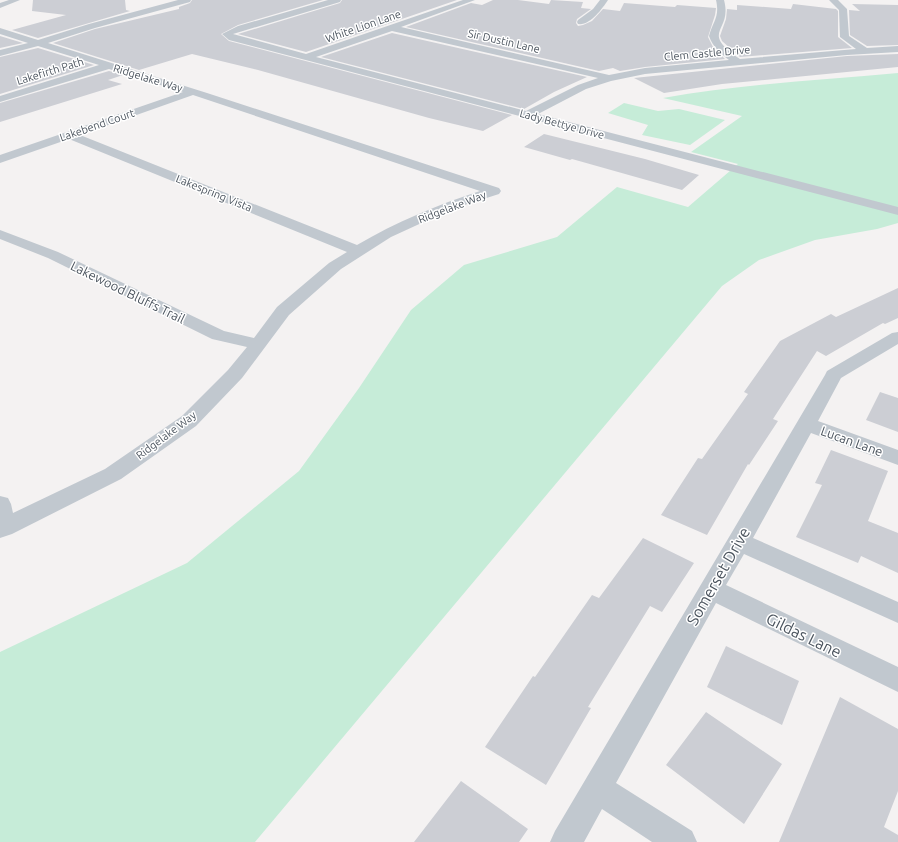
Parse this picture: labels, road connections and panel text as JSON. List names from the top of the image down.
{
  "streets": {
    "street": [
      "White Lion Lane",
      "Sir Dustin Lane",
      "Clem Castle Drive",
      "Lakefirth Path",
      "Ridgelake Way",
      "Lady Bettye Drive",
      "Lakebend Court",
      "Lakespring Vista",
      "Lakewood Bluffs Trail",
      "Lucan Lane",
      "Somerset Drive",
      "Gildas Lane"
    ]
  },
  "crossings": [
    ["White Lion Lane", "Sir Dustin Lane"],
    ["White Lion Lane", "Lady Bettye Drive"],
    ["Sir Dustin Lane", "Clem Castle Drive"],
    ["Clem Castle Drive", "Lady Bettye Drive"],
    ["Lakefirth Path", "Ridgelake Way"],
    ["Ridgelake Way", "Lakebend Court"],
    ["Ridgelake Way", "Lakespring Vista"],
    ["Ridgelake Way", "Lakewood Bluffs Trail"],
    ["Lakebend Court", "Lakespring Vista"],
    ["Lucan Lane", "Somerset Drive"],
    ["Somerset Drive", "Gildas Lane"]
  ]
}
